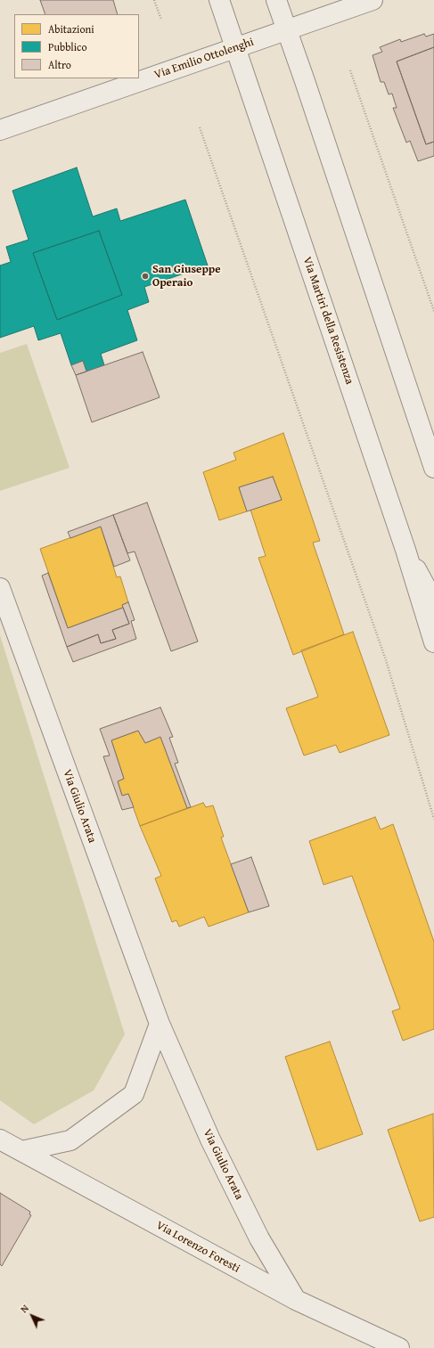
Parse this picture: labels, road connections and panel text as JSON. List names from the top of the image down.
{
  "streets": {
    "street": [
      "Via Emilio Ottolenghi",
      "Via Martiri della Resistenza",
      "Via Giulio Arata",
      "Via Lorenzo Foresti"
    ]
  },
  "crossings": [
    ["Via Emilio Ottolenghi", "Via Martiri della Resistenza"],
    ["Via Giulio Arata", "Via Lorenzo Foresti"]
  ],
  "places": ["San Giuseppe Operaio"],
  "legend": ["Abitazioni", "Pubblico", "Altro"],
  "north": "top left"
}
